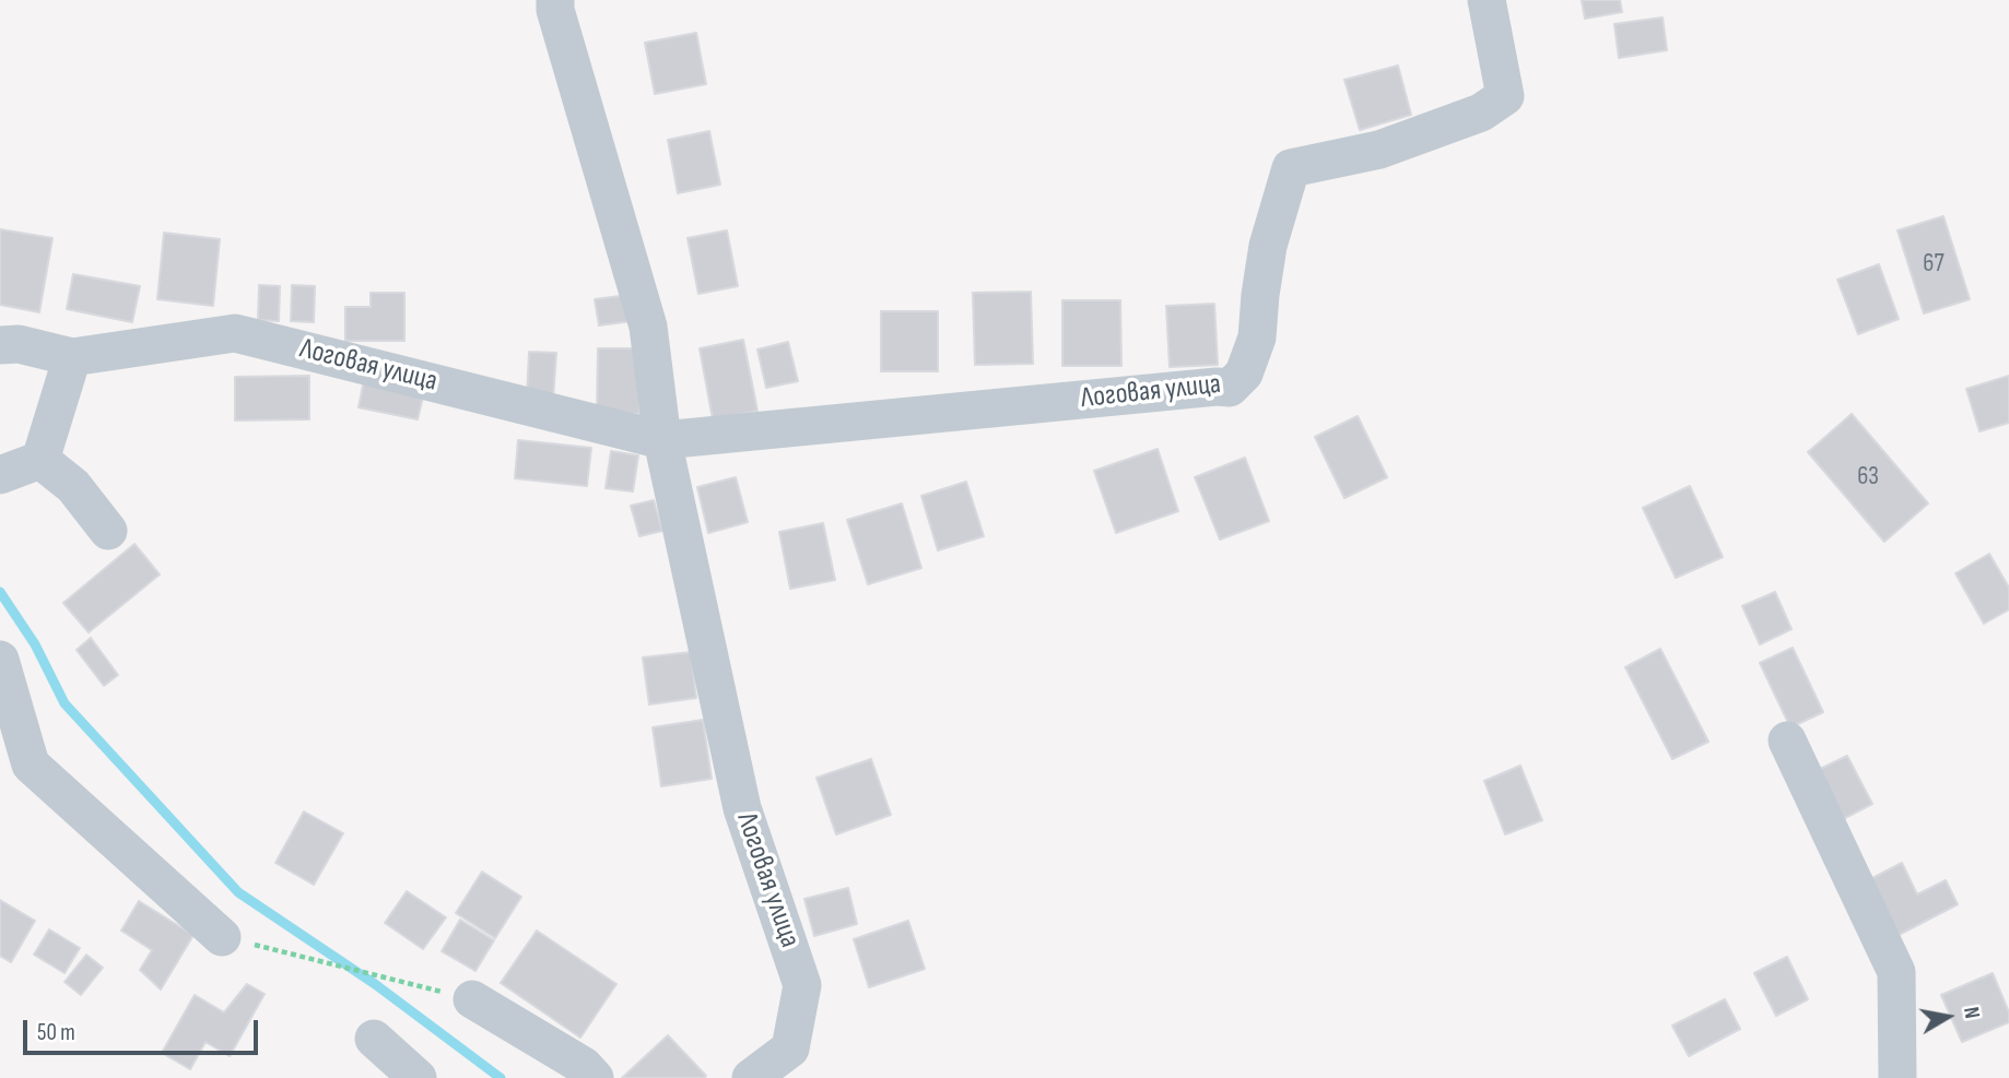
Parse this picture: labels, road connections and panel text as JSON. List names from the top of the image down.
{
  "streets": {
    "street": ["Логовая улица"]
  },
  "house_numbers": ["67", "63"],
  "scale_bar": "50 m",
  "north": "right"
}
